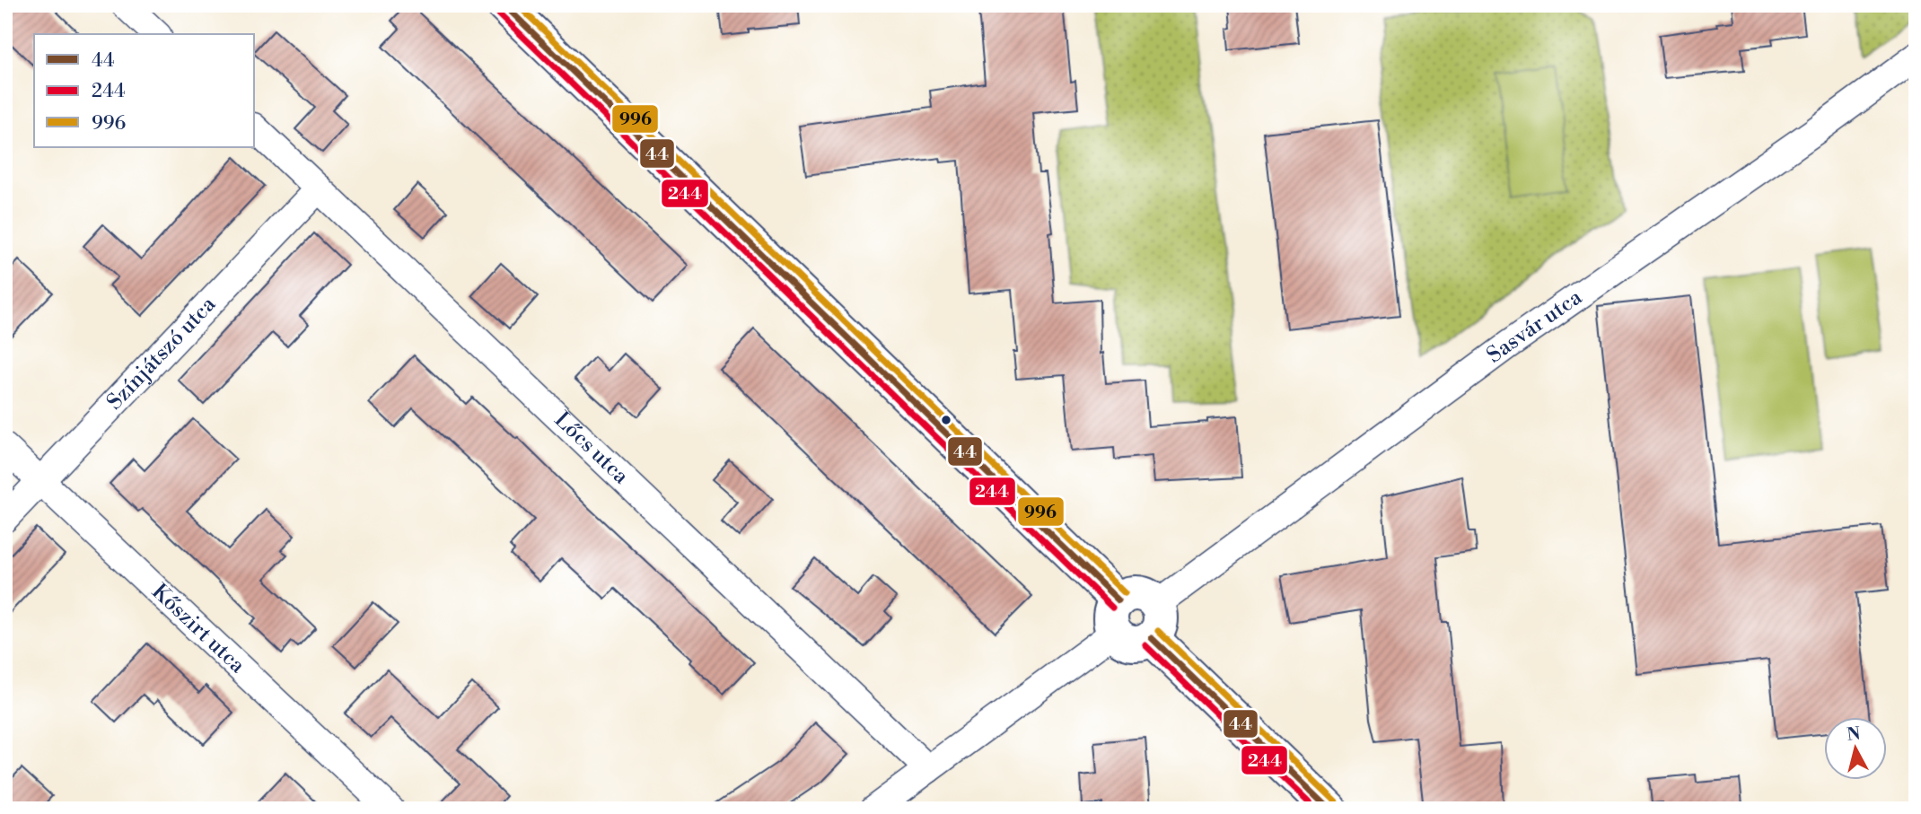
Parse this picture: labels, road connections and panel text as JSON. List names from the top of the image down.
{
  "streets": {
    "street": [
      "Sasvár utca",
      "Színjátszó utca",
      "Lőcs utca",
      "Kőszirt utca"
    ]
  },
  "crossings": [
    ["Színjátszó utca", "Lőcs utca"],
    ["Színjátszó utca", "Kőszirt utca"]
  ],
  "lines": ["transit line 44", "transit line 996", "transit line 244"],
  "legend": ["44", "244", "996"],
  "north": "top"
}
